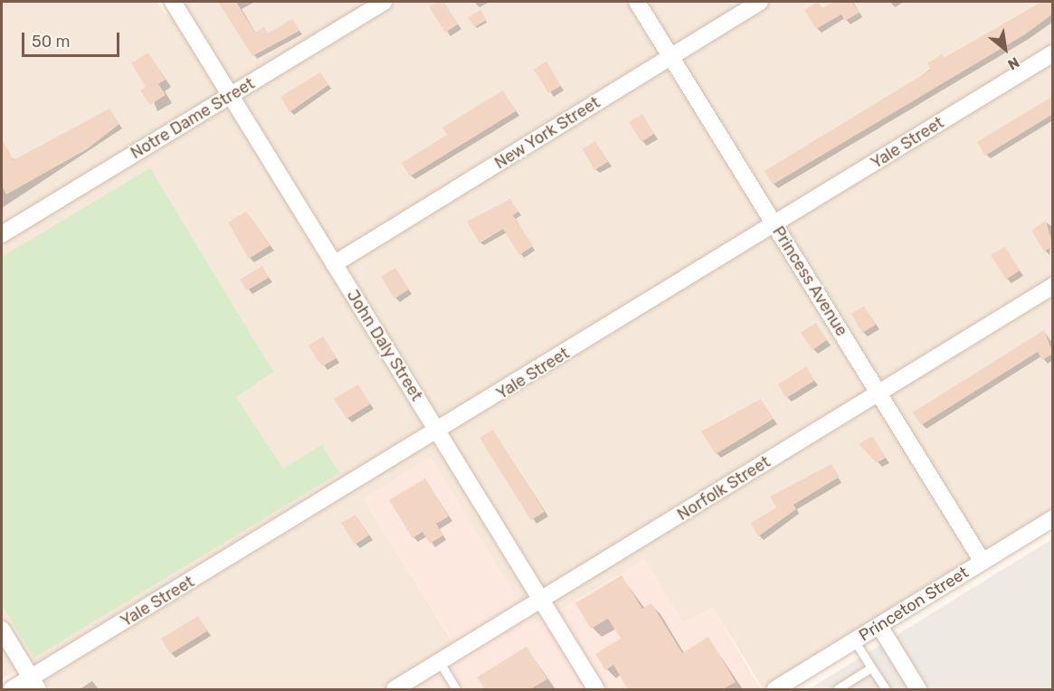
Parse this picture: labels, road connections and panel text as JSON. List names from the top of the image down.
{
  "streets": {
    "street": [
      "Notre Dame Street",
      "New York Street",
      "Yale Street",
      "Princess Avenue",
      "John Daly Street",
      "Norfolk Street",
      "Princeton Street"
    ]
  },
  "crossings": [
    ["Notre Dame Street", "John Daly Street"],
    ["New York Street", "Princess Avenue"],
    ["New York Street", "John Daly Street"],
    ["Yale Street", "Princess Avenue"],
    ["Yale Street", "John Daly Street"],
    ["Princess Avenue", "Norfolk Street"],
    ["Princess Avenue", "Princeton Street"],
    ["John Daly Street", "Norfolk Street"]
  ],
  "scale_bar": "50 m",
  "north": "bottom right"
}
